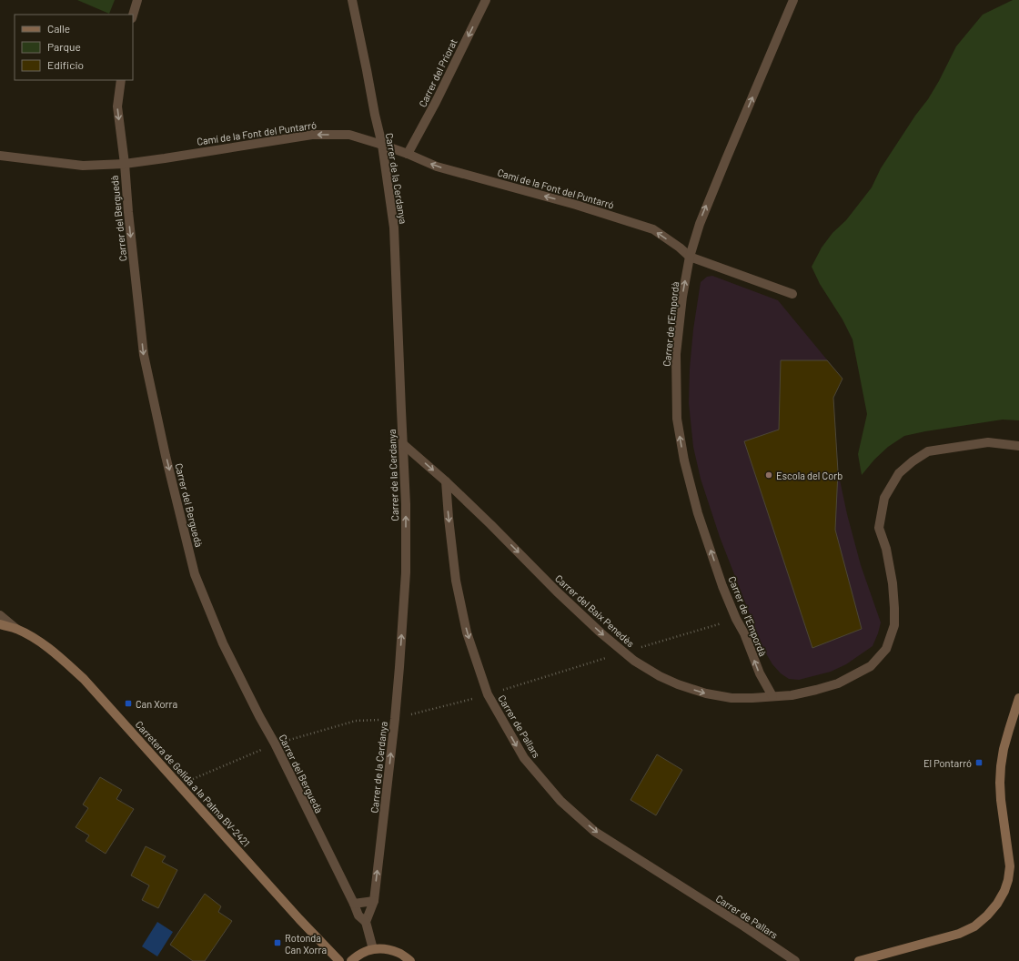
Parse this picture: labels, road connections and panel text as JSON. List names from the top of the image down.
{
  "streets": {
    "street": [
      "Carrer del Priorat",
      "Camí de la Font del Puntarró",
      "Carrer de la Cerdanya",
      "Carrer del Berguedà",
      "Carrer de l'Empordà",
      "Carrer del Baix Penedès",
      "Carrer de Pallars",
      "Carretera de Gelida a la Palma BV-2421"
    ]
  },
  "crossings": [
    ["Carrer del Priorat", "Camí de la Font del Puntarró"],
    ["Camí de la Font del Puntarró", "Carrer de la Cerdanya"],
    ["Camí de la Font del Puntarró", "Carrer del Berguedà"],
    ["Camí de la Font del Puntarró", "Carrer de l'Empordà"],
    ["Carrer de la Cerdanya", "Carrer del Berguedà"],
    ["Carrer de la Cerdanya", "Carrer del Baix Penedès"],
    ["Carrer de l'Empordà", "Carrer del Baix Penedès"],
    ["Carrer del Baix Penedès", "Carrer de Pallars"]
  ],
  "one_way": [
    "Carrer del Priorat",
    "Camí de la Font del Puntarró",
    "Carrer de la Cerdanya",
    "Carrer del Berguedà",
    "Carrer de l'Empordà",
    "Carrer del Baix Penedès",
    "Carrer de Pallars"
  ],
  "places": {
    "other": ["Escola del Corb"],
    "transit": ["Can Xorra", "El Pontarró", "Rotonda Can Xorra"]
  },
  "legend": ["Calle", "Parque", "Edificio"]
}
